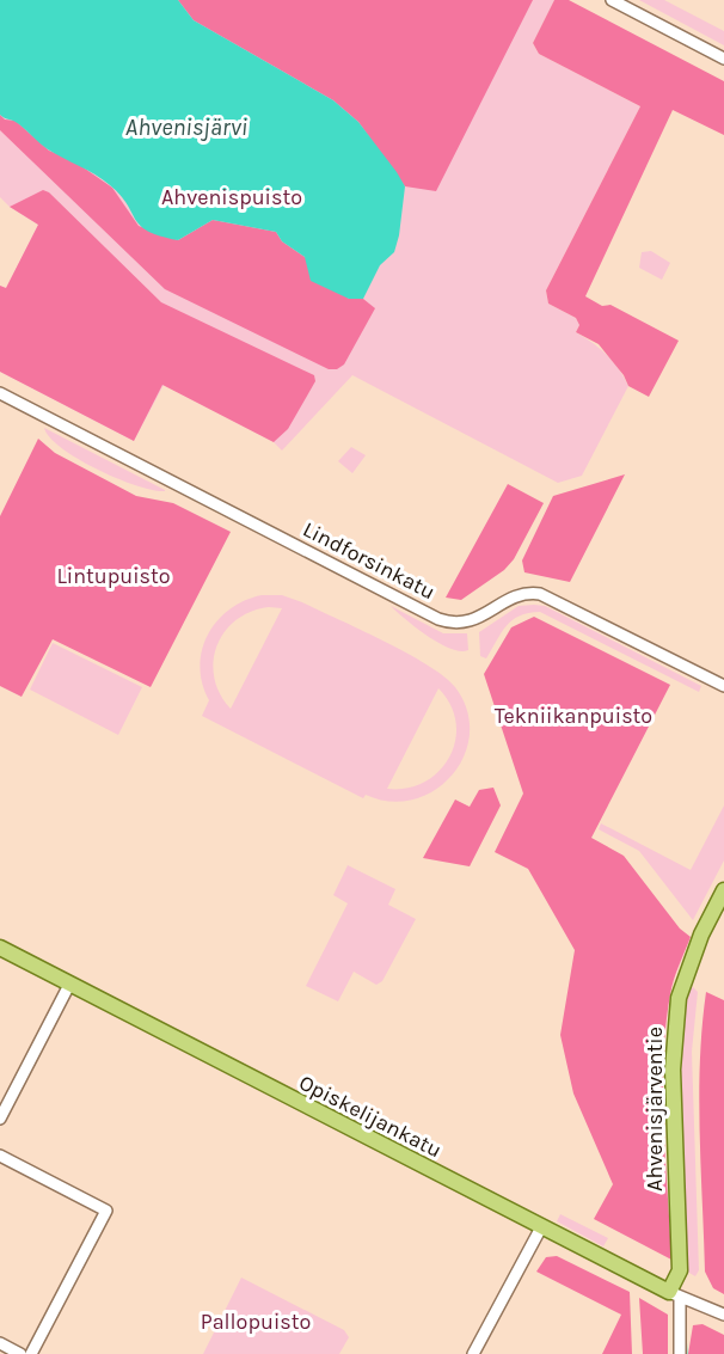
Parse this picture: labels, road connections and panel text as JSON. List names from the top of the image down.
{
  "streets": {
    "main road": ["Ahvenisjärventie", "Opiskelijankatu"],
    "street": ["Lindforsinkatu"]
  },
  "crossings": [
    ["Ahvenisjärventie", "Opiskelijankatu"]
  ],
  "water": ["Ahvenisjärvi"],
  "parks": [
    "Ahvenispuisto",
    "Lintupuisto",
    "Tekniikanpuisto",
    "Pallopuisto"
  ]
}
